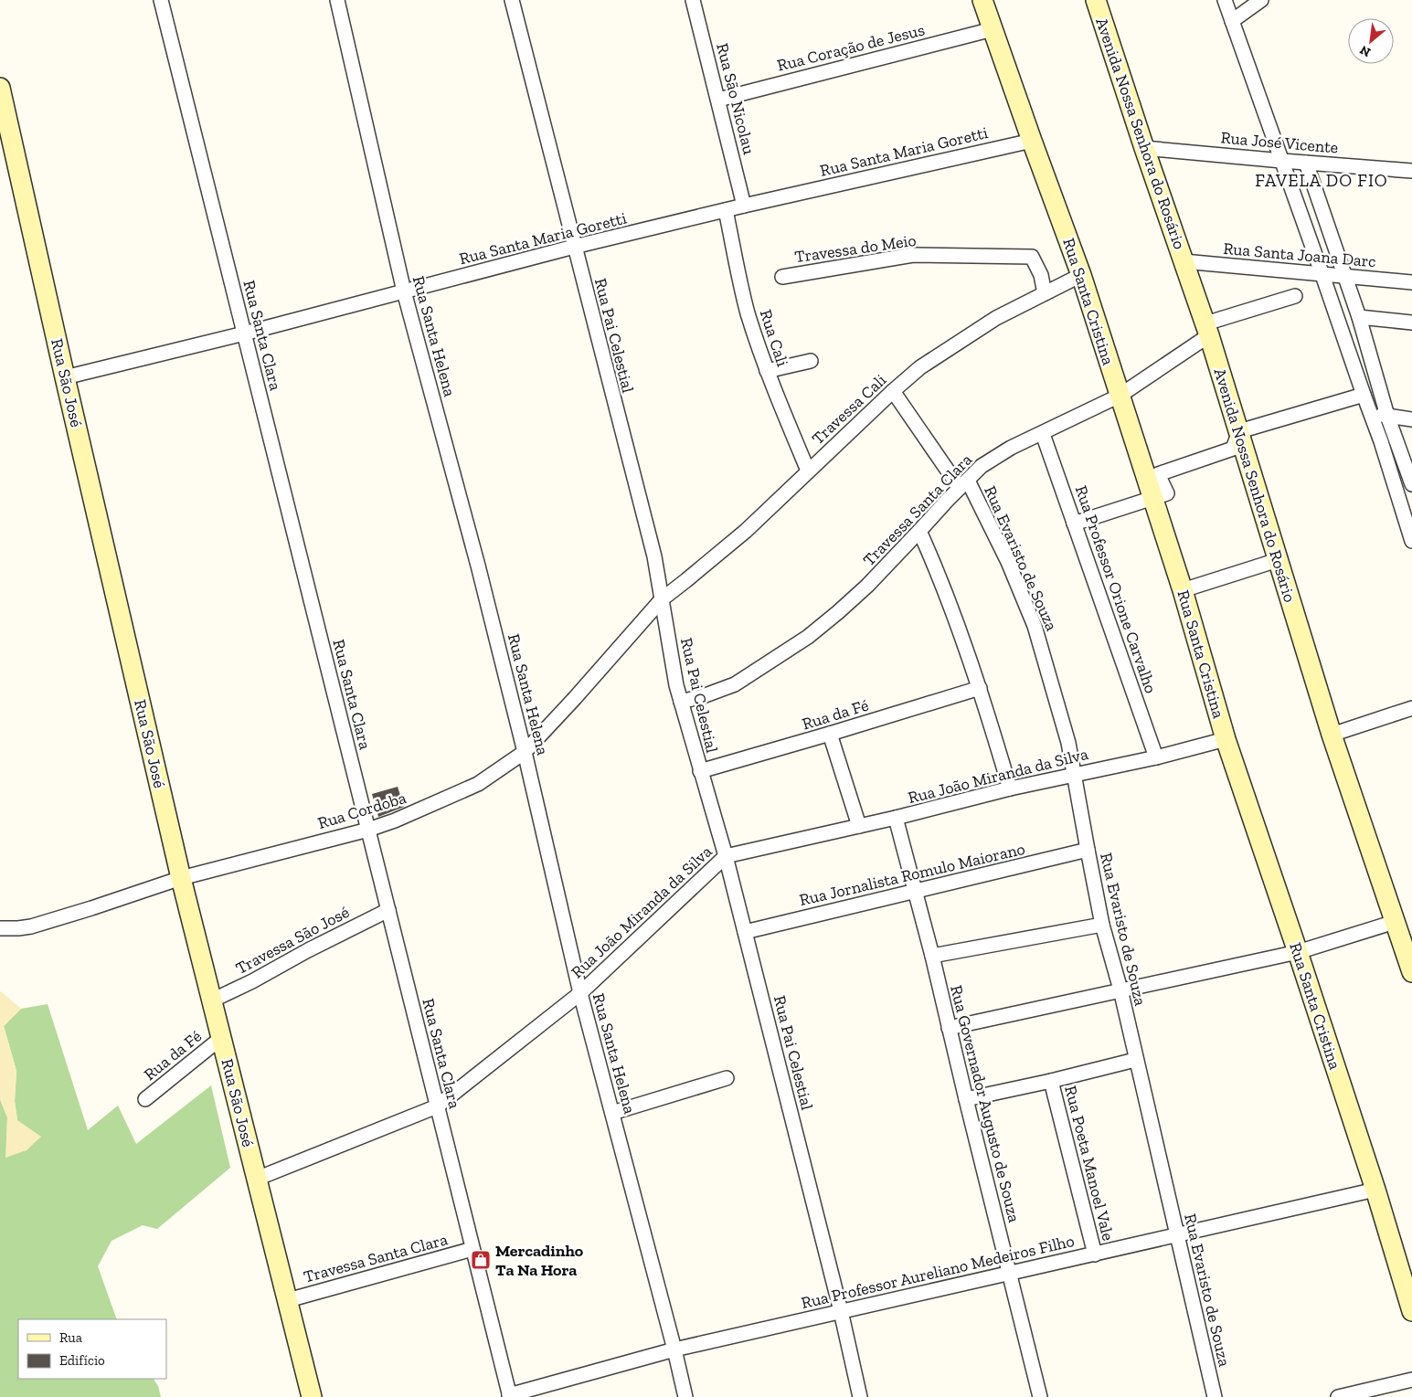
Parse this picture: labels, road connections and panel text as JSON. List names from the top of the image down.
{
  "streets": {
    "main road": ["Avenida Nossa Senhora do Rosário", "Rua Santa Cristina", "Rua São José"],
    "street": [
      "Rua Coração de Jesus",
      "Rua São Nicolau",
      "Rua José Vicente",
      "Rua Santa Maria Goretti",
      "Travessa do Meio",
      "Rua Santa Joana Darc",
      "Rua Santa Clara",
      "Rua Pai Celestial",
      "Rua Santa Helena",
      "Rua Cali",
      "Travessa Cali",
      "Travessa Santa Clara",
      "Rua Evaristo de Souza",
      "Rua Professor Orione Carvalho",
      "Rua da Fé",
      "Rua João Miranda da Silva",
      "Rua Cordoba",
      "Rua Jornalista Romulo Maiorano",
      "Travessa São José",
      "Rua Governador Augusto de Souza",
      "Rua Poeta Manoel Vale",
      "Rua Professor Aureliano Medeiros Filho"
    ]
  },
  "crossings": [
    ["Rua Coração de Jesus", "Rua São Nicolau"],
    ["Rua Coração de Jesus", "Rua Santa Cristina"],
    ["Rua São Nicolau", "Rua Santa Maria Goretti"],
    ["Avenida Nossa Senhora do Rosário", "Rua José Vicente"],
    ["Avenida Nossa Senhora do Rosário", "Rua Santa Joana Darc"],
    ["Avenida Nossa Senhora do Rosário", "Travessa Santa Clara"],
    ["Rua Santa Maria Goretti", "Rua Santa Cristina"],
    ["Rua Santa Maria Goretti", "Rua Santa Clara"],
    ["Rua Santa Maria Goretti", "Rua Pai Celestial"],
    ["Rua Santa Maria Goretti", "Rua Santa Helena"],
    ["Rua Santa Maria Goretti", "Rua Cali"],
    ["Rua Santa Maria Goretti", "Rua São José"],
    ["Travessa do Meio", "Travessa Cali"],
    ["Rua Santa Cristina", "Travessa Cali"],
    ["Rua Santa Cristina", "Travessa Santa Clara"],
    ["Rua Santa Cristina", "Rua João Miranda da Silva"],
    ["Rua Santa Cristina", "Rua Professor Aureliano Medeiros Filho"],
    ["Rua Santa Clara", "Travessa Santa Clara"],
    ["Rua Santa Clara", "Rua João Miranda da Silva"],
    ["Rua Santa Clara", "Rua Cordoba"],
    ["Rua Santa Clara", "Travessa São José"],
    ["Rua Santa Clara", "Rua Professor Aureliano Medeiros Filho"],
    ["Rua Pai Celestial", "Travessa Cali"],
    ["Rua Pai Celestial", "Travessa Santa Clara"],
    ["Rua Pai Celestial", "Rua da Fé"],
    ["Rua Pai Celestial", "Rua João Miranda da Silva"],
    ["Rua Pai Celestial", "Rua Cordoba"],
    ["Rua Pai Celestial", "Rua Jornalista Romulo Maiorano"],
    ["Rua Pai Celestial", "Rua Professor Aureliano Medeiros Filho"],
    ["Rua Santa Helena", "Rua João Miranda da Silva"],
    ["Rua Santa Helena", "Rua Cordoba"],
    ["Rua Santa Helena", "Rua Professor Aureliano Medeiros Filho"],
    ["Rua Cali", "Travessa Cali"],
    ["Rua São José", "Travessa Santa Clara"],
    ["Rua São José", "Rua da Fé"],
    ["Rua São José", "Rua João Miranda da Silva"],
    ["Rua São José", "Rua Cordoba"],
    ["Rua São José", "Travessa São José"],
    ["Travessa Cali", "Rua Evaristo de Souza"],
    ["Travessa Cali", "Rua Cordoba"],
    ["Travessa Santa Clara", "Rua Evaristo de Souza"],
    ["Travessa Santa Clara", "Rua Professor Orione Carvalho"],
    ["Rua Evaristo de Souza", "Rua João Miranda da Silva"],
    ["Rua Evaristo de Souza", "Rua Jornalista Romulo Maiorano"],
    ["Rua Evaristo de Souza", "Rua Professor Aureliano Medeiros Filho"],
    ["Rua Professor Orione Carvalho", "Rua João Miranda da Silva"],
    ["Rua João Miranda da Silva", "Rua Governador Augusto de Souza"],
    ["Rua Jornalista Romulo Maiorano", "Rua Governador Augusto de Souza"],
    ["Rua Governador Augusto de Souza", "Rua Professor Aureliano Medeiros Filho"],
    ["Rua Poeta Manoel Vale", "Rua Professor Aureliano Medeiros Filho"]
  ],
  "districts": ["FAVELA DO FIO"],
  "places": {
    "shop": ["Mercadinho Ta Na Hora"]
  },
  "legend": ["Rua", "Edifício"],
  "north": "bottom left"
}
